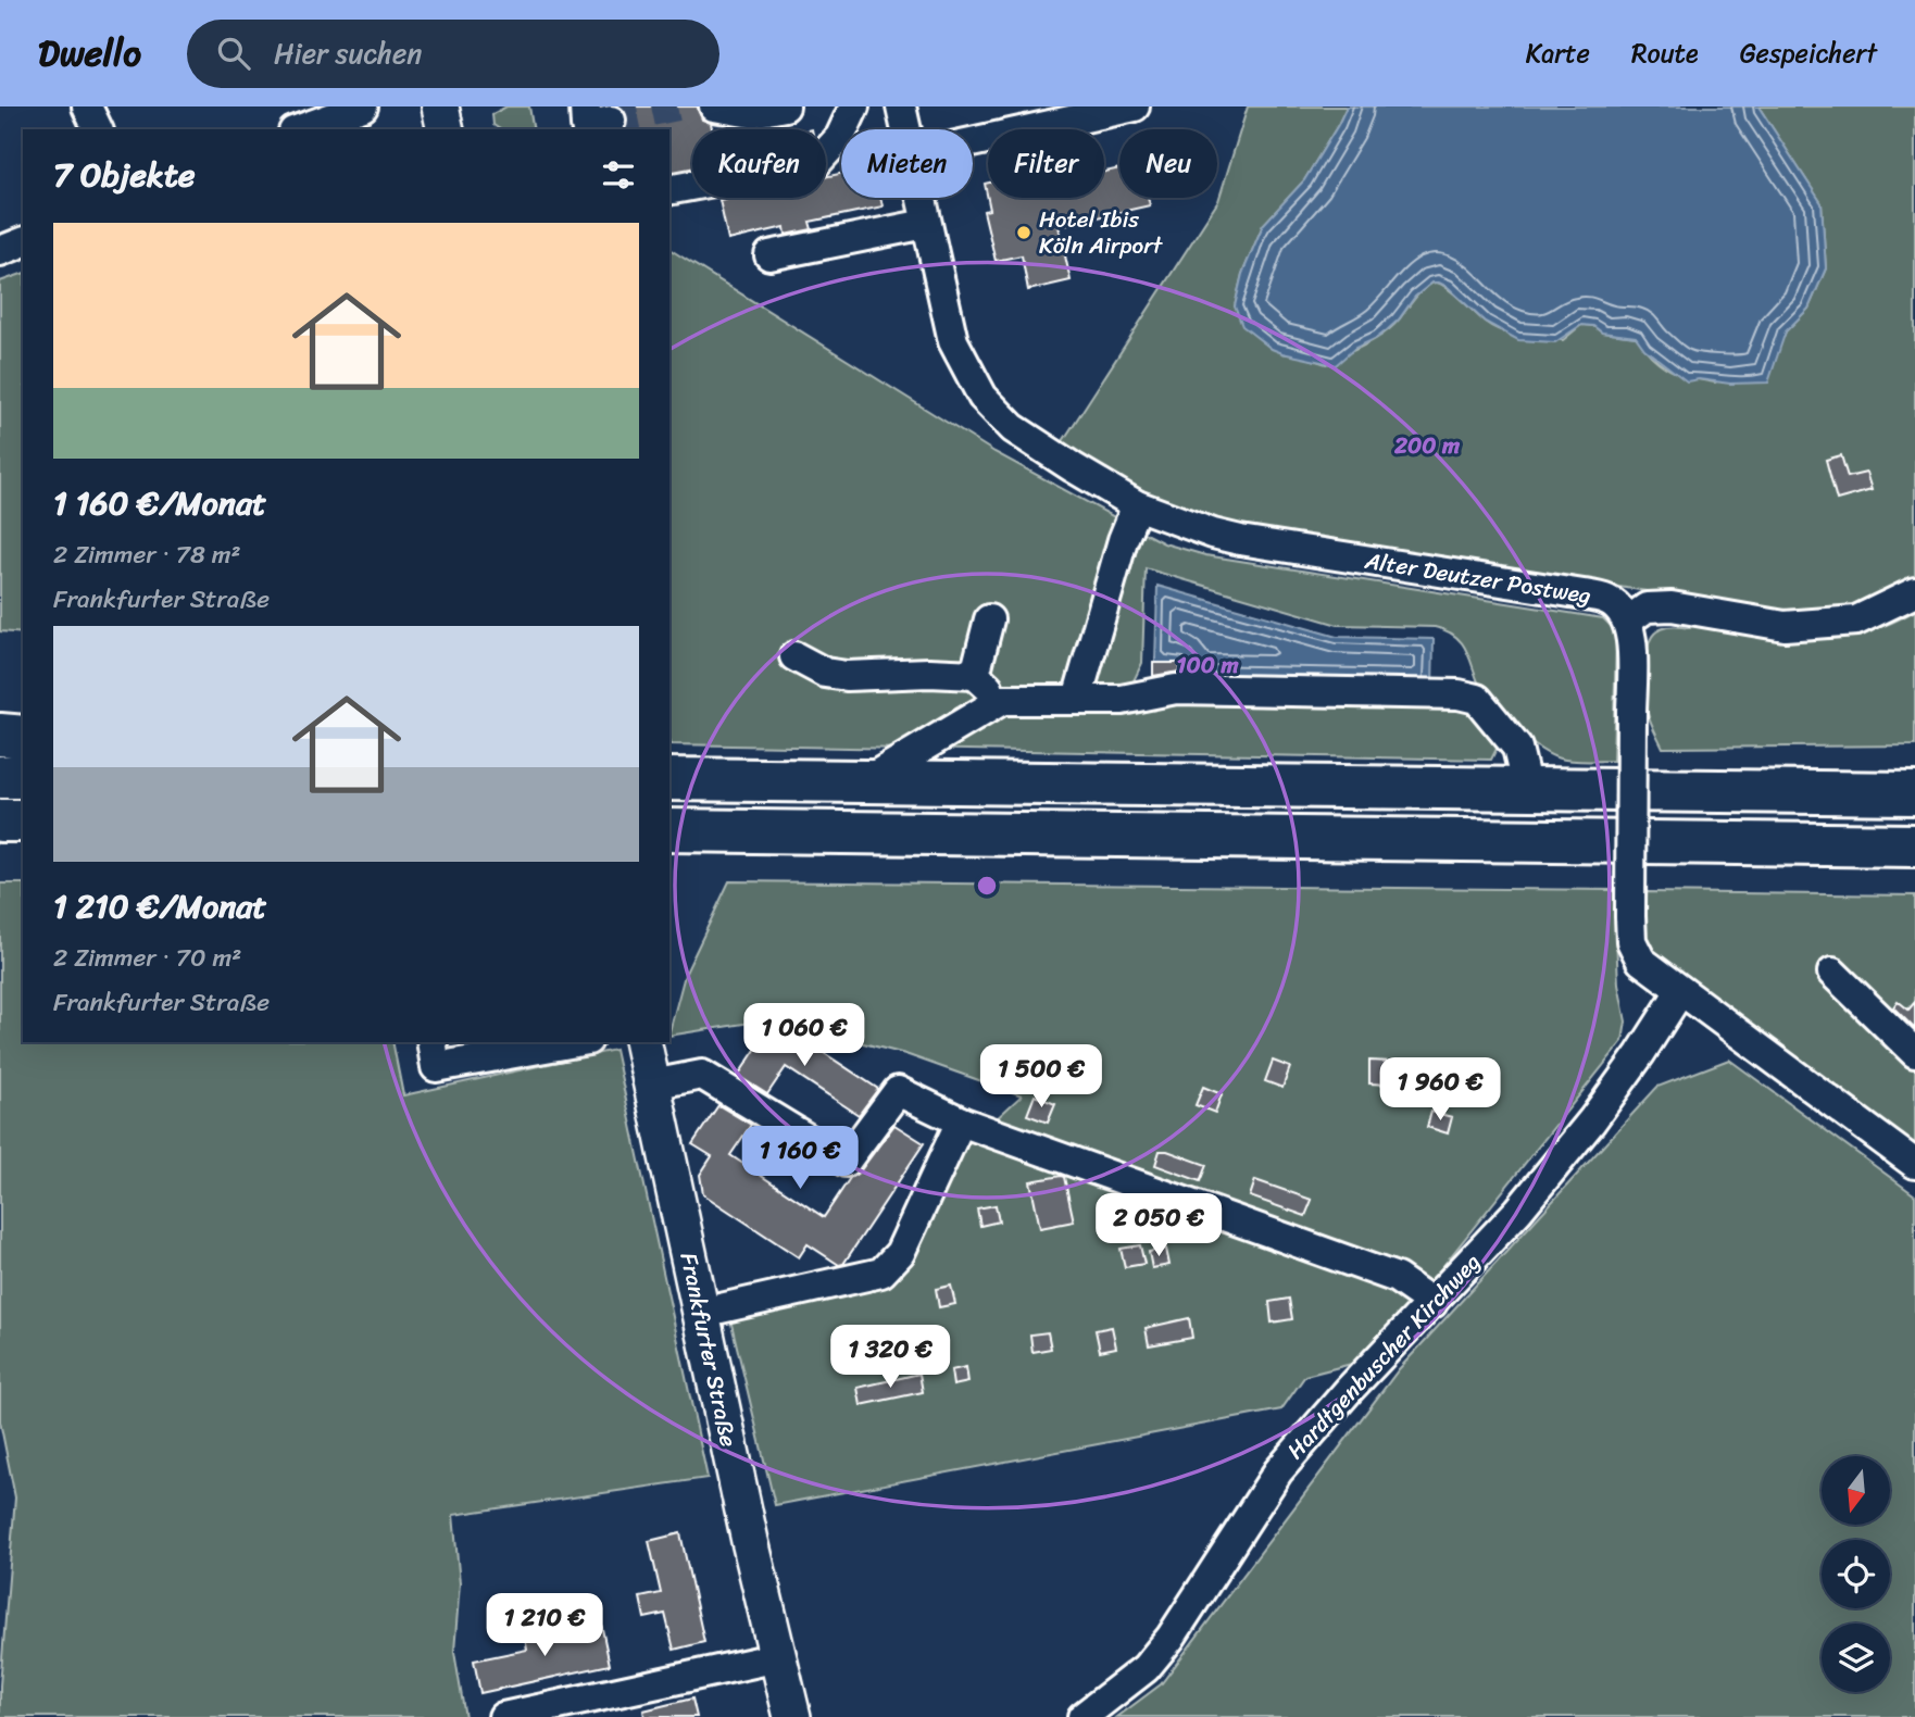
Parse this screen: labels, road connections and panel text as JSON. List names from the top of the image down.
{
  "streets": {
    "main road": ["Frankfurter Straße"],
    "street": ["Alter Deutzer Postweg", "Hardtgenbuscher Kirchweg"]
  },
  "places": ["Hotel Ibis Köln Airport"],
  "north": "bottom",
  "page": {
    "header": "Dwello",
    "search": "Hier suchen",
    "nav": ["Karte", "Route", "Gespeichert"],
    "chip": [
      "Kaufen",
      "Mieten",
      "Filter",
      "Neu"
    ],
    "heading": "7 Objekte",
    "list": [
      {
        "name": "1 160 €/Monat",
        "note": "2 Zimmer · 78 m² · Frankfurter Straße"
      },
      {
        "name": "1 210 €/Monat",
        "note": "2 Zimmer · 70 m² · Frankfurter Straße"
      }
    ],
    "price": [
      "1 060 €",
      "1 500 €",
      "1 960 €",
      "1 160 €",
      "2 050 €",
      "1 320 €",
      "1 210 €"
    ]
  },
  "rings": ["200 m", "100 m"]
}
